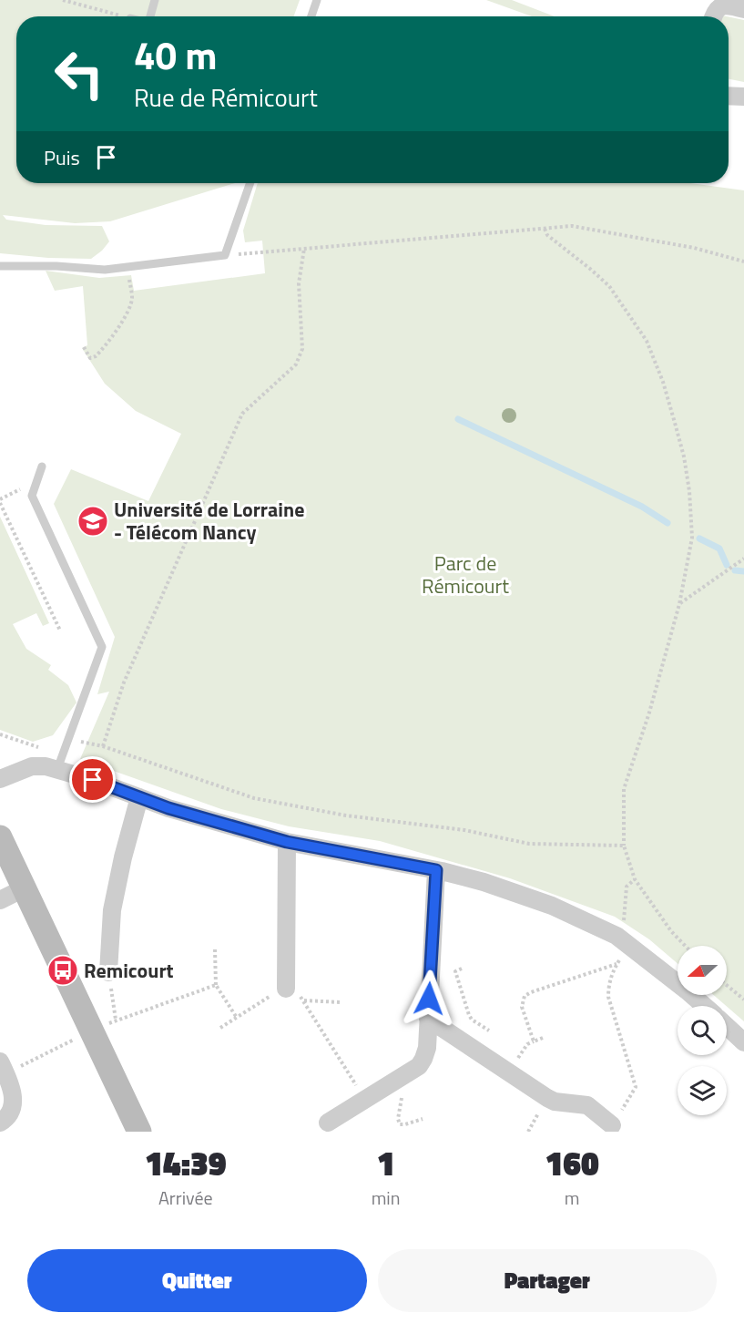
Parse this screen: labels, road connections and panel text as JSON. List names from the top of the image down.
{
  "parks": ["Parc de Rémicourt"],
  "places": {
    "school or university": ["Université de Lorraine - Télécom Nancy"],
    "bus stop": ["Remicourt"]
  },
  "north": "left",
  "page": {
    "turn": ["40 m", "Rue de Rémicourt"],
    "then": "Puis",
    "eta": [
      "14:39",
      "Arrivée",
      "1",
      "min",
      "160",
      "m"
    ],
    "buttons": ["Quitter", "Partager"]
  }
}
